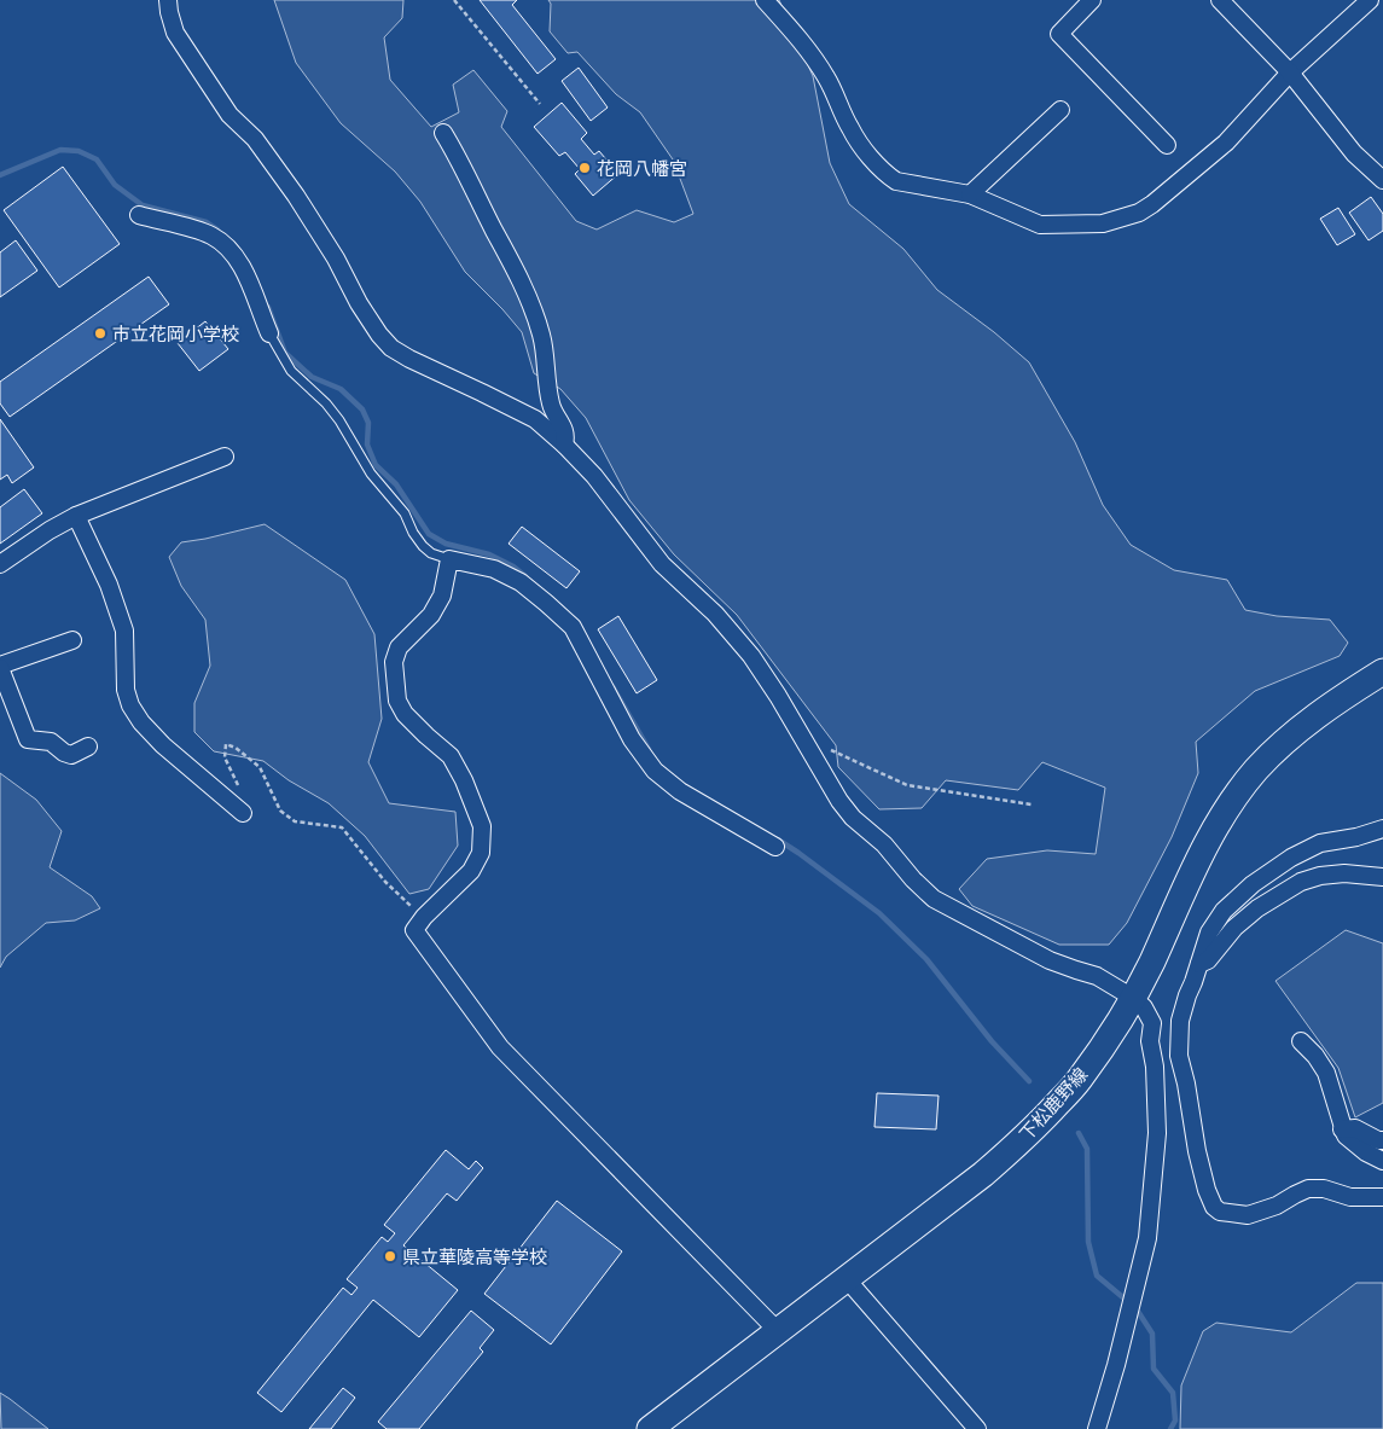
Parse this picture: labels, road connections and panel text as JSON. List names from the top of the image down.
{
  "streets": {
    "main road": ["下松鹿野線"]
  },
  "places": ["花岡八幡宮", "市立花岡小学校", "県立華陵高等学校"]
}
